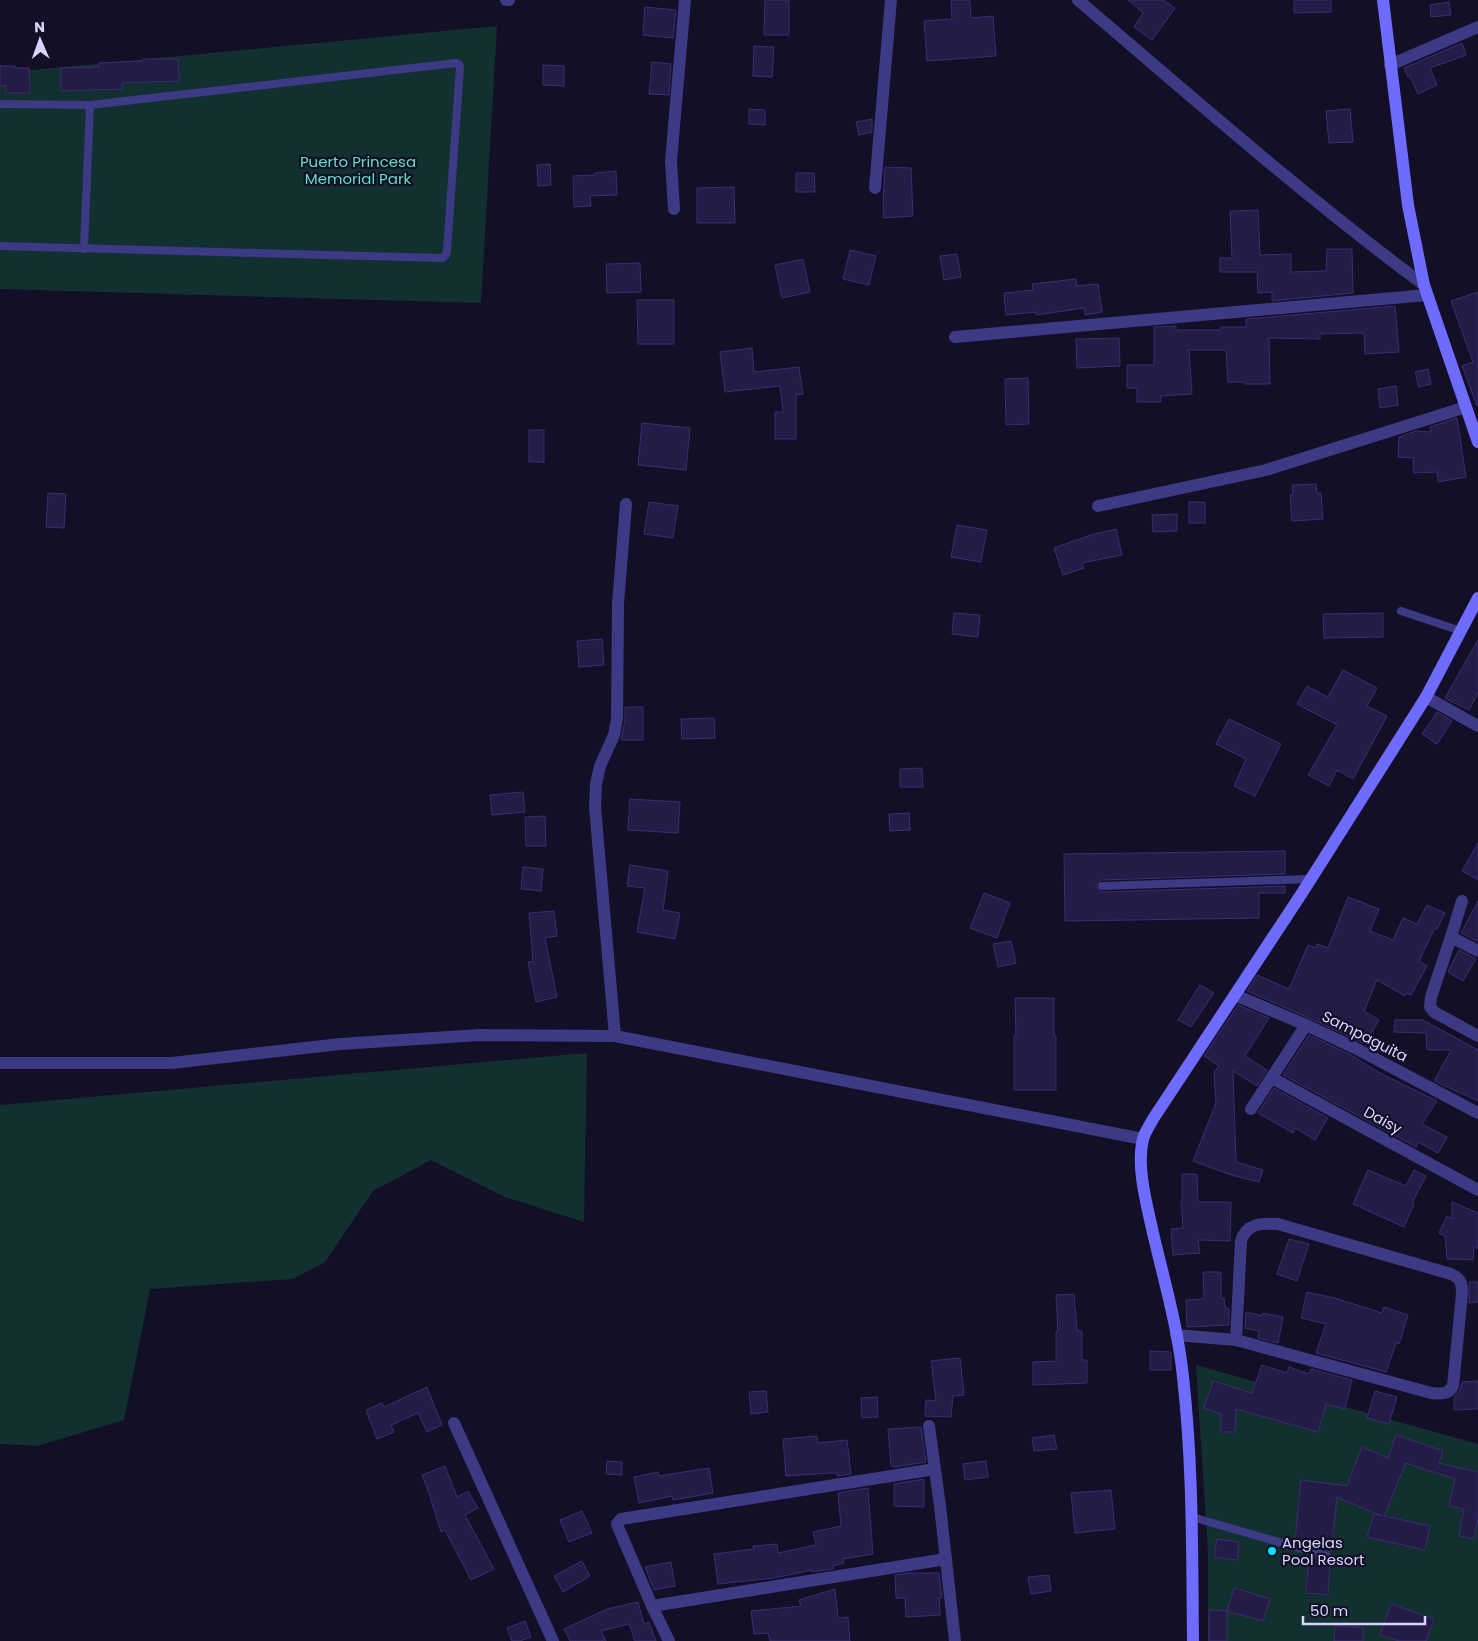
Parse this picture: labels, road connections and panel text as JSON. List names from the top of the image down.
{
  "streets": {
    "street": ["Sampaguita", "Daisy"]
  },
  "parks": ["Puerto Princesa Memorial Park"],
  "places": ["Angelas Pool Resort"],
  "scale_bar": "50 m",
  "north": "top"
}
